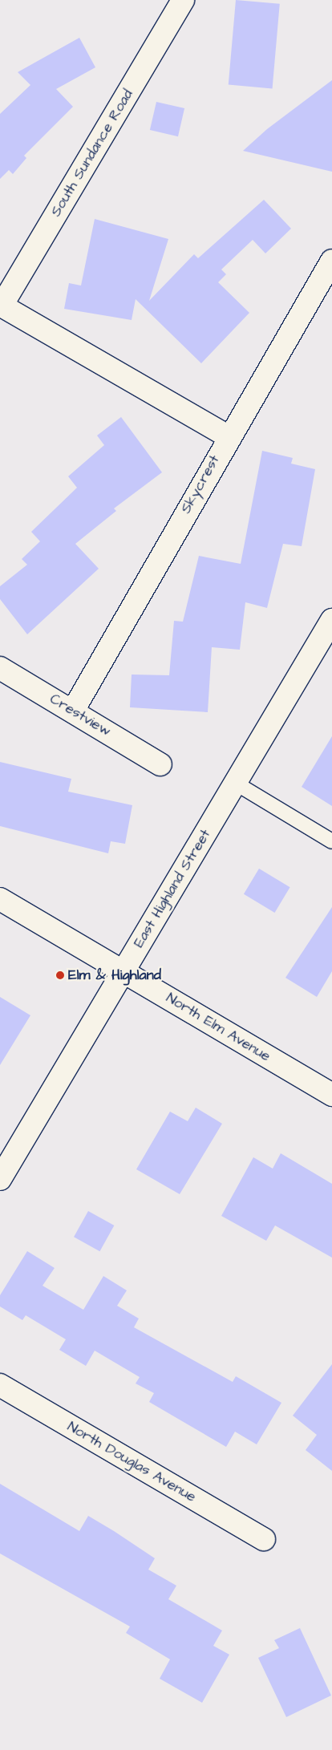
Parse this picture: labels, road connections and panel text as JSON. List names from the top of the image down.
{
  "streets": {
    "street": [
      "South Sundance Road",
      "Skycrest",
      "Crestview",
      "East Highland Street",
      "North Elm Avenue",
      "North Douglas Avenue"
    ]
  },
  "crossings": [
    ["Skycrest", "Crestview"],
    ["East Highland Street", "North Elm Avenue"]
  ],
  "places": ["Elm & Highland"]
}
